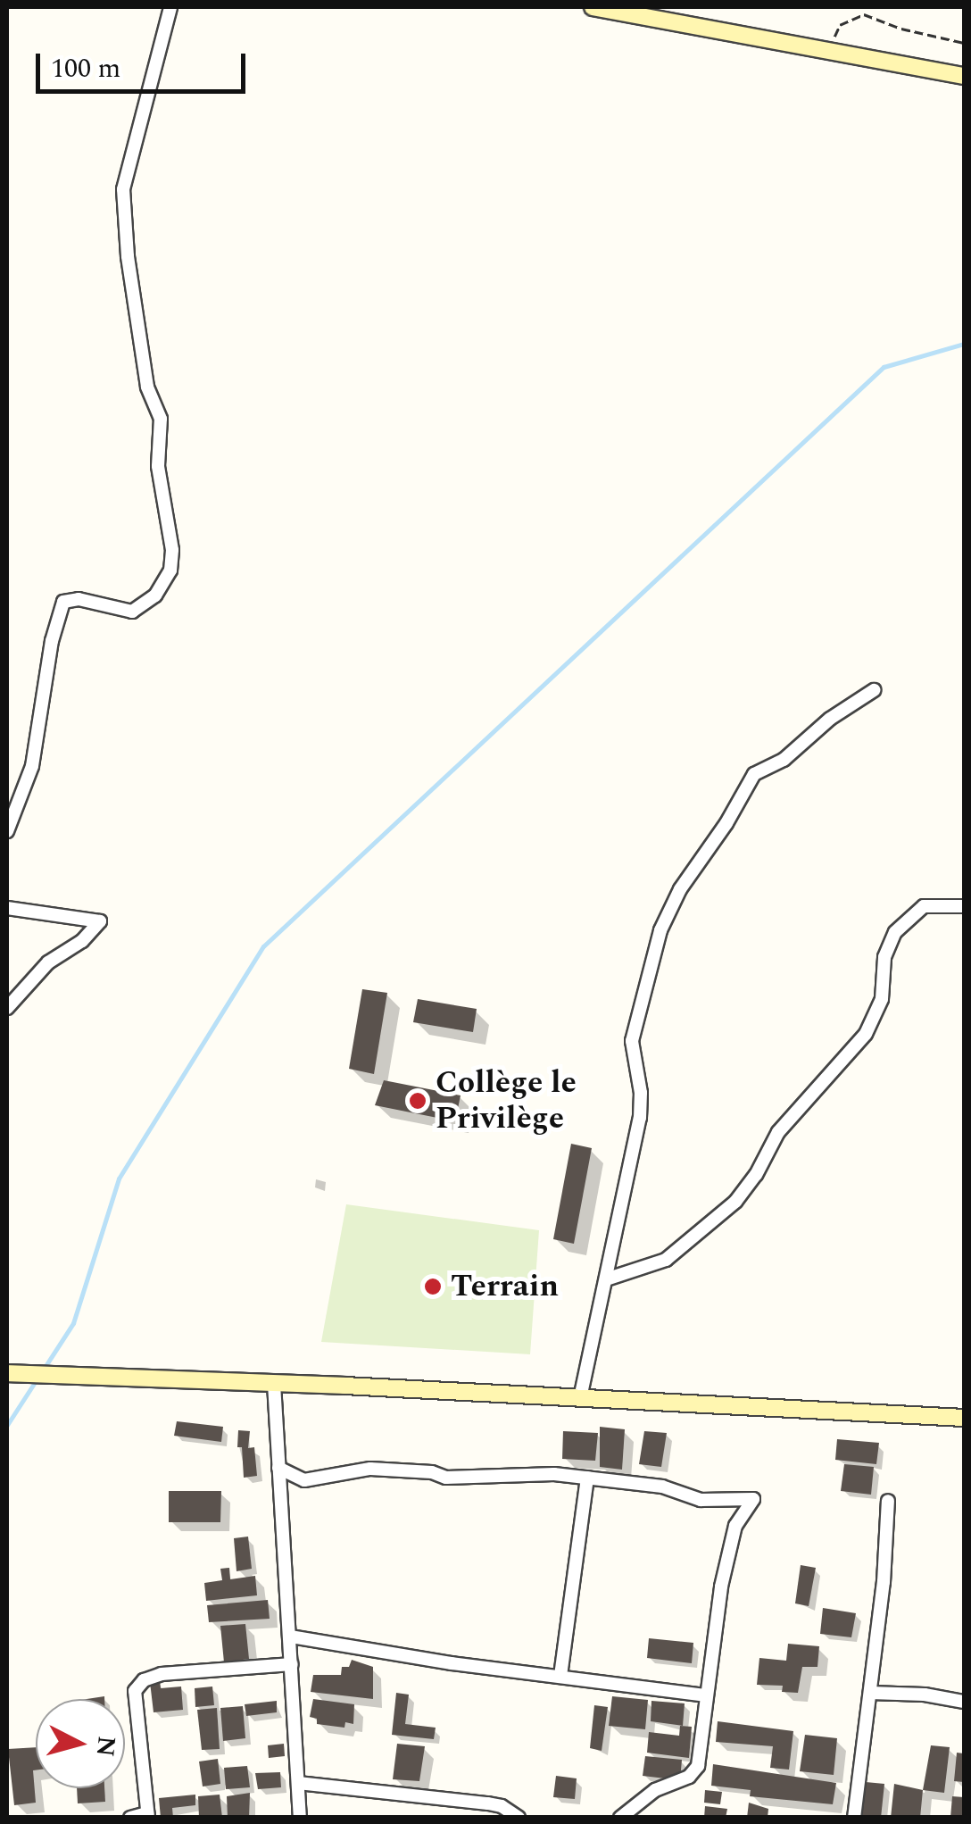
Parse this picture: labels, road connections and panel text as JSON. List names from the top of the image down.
{
  "places": ["Collège le Privilège", "Terrain"],
  "scale_bar": "100 m",
  "north": "right"
}
